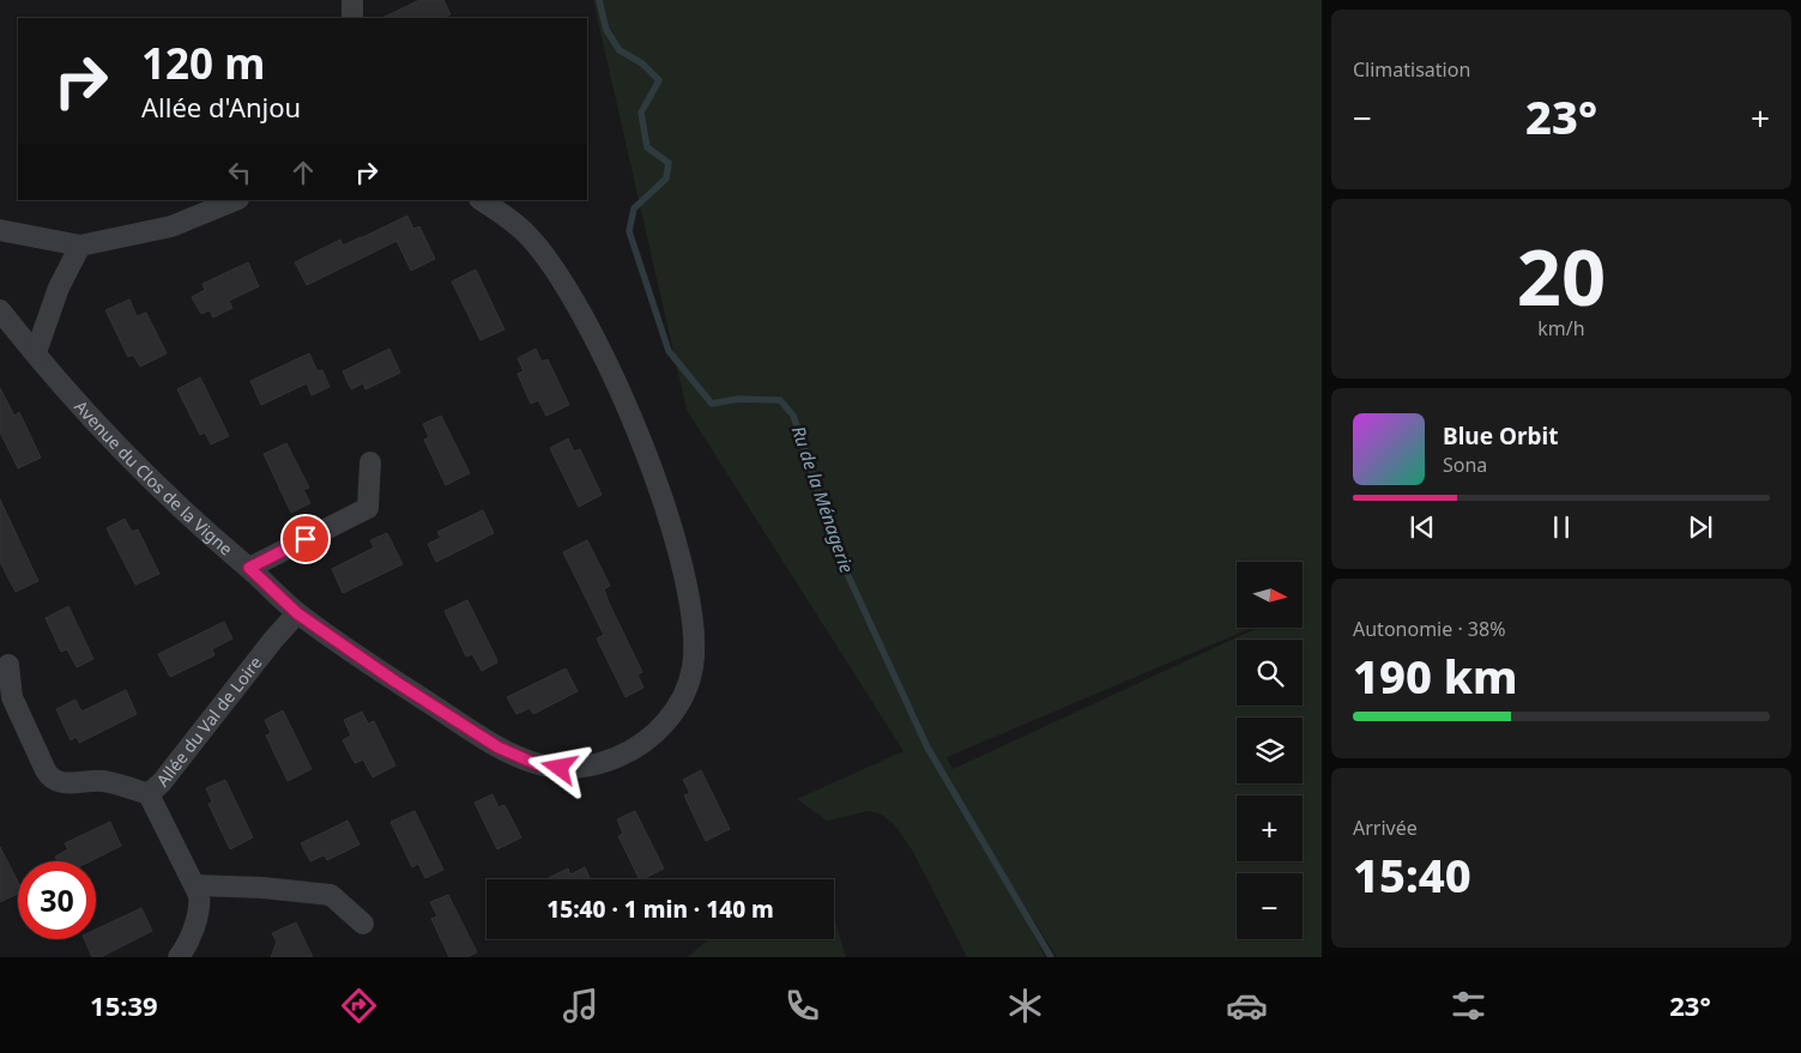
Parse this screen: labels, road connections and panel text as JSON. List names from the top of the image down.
{
  "streets": {
    "street": ["Avenue du Clos de la Vigne", "Allée du Val de Loire"]
  },
  "crossings": [
    ["Avenue du Clos de la Vigne", "Allée du Val de Loire"]
  ],
  "water": ["Ru de la Ménagerie"],
  "north": "right",
  "page": {
    "tile": [
      "Climatisation",
      ["20", "km/h"],
      ["Autonomie · 38%", "190 km"],
      ["Arrivée", "15:40"]
    ],
    "turn": ["120 m", "Allée d'Anjou"],
    "heat": ["−", "23°", "+"],
    "song": ["Blue Orbit", "Sona"],
    "map_buttons": ["+", "−"],
    "limit": "30",
    "trip": "15:40 · 1 min · 140 m",
    "tabs": ["15:39", "23°"]
  }
}
